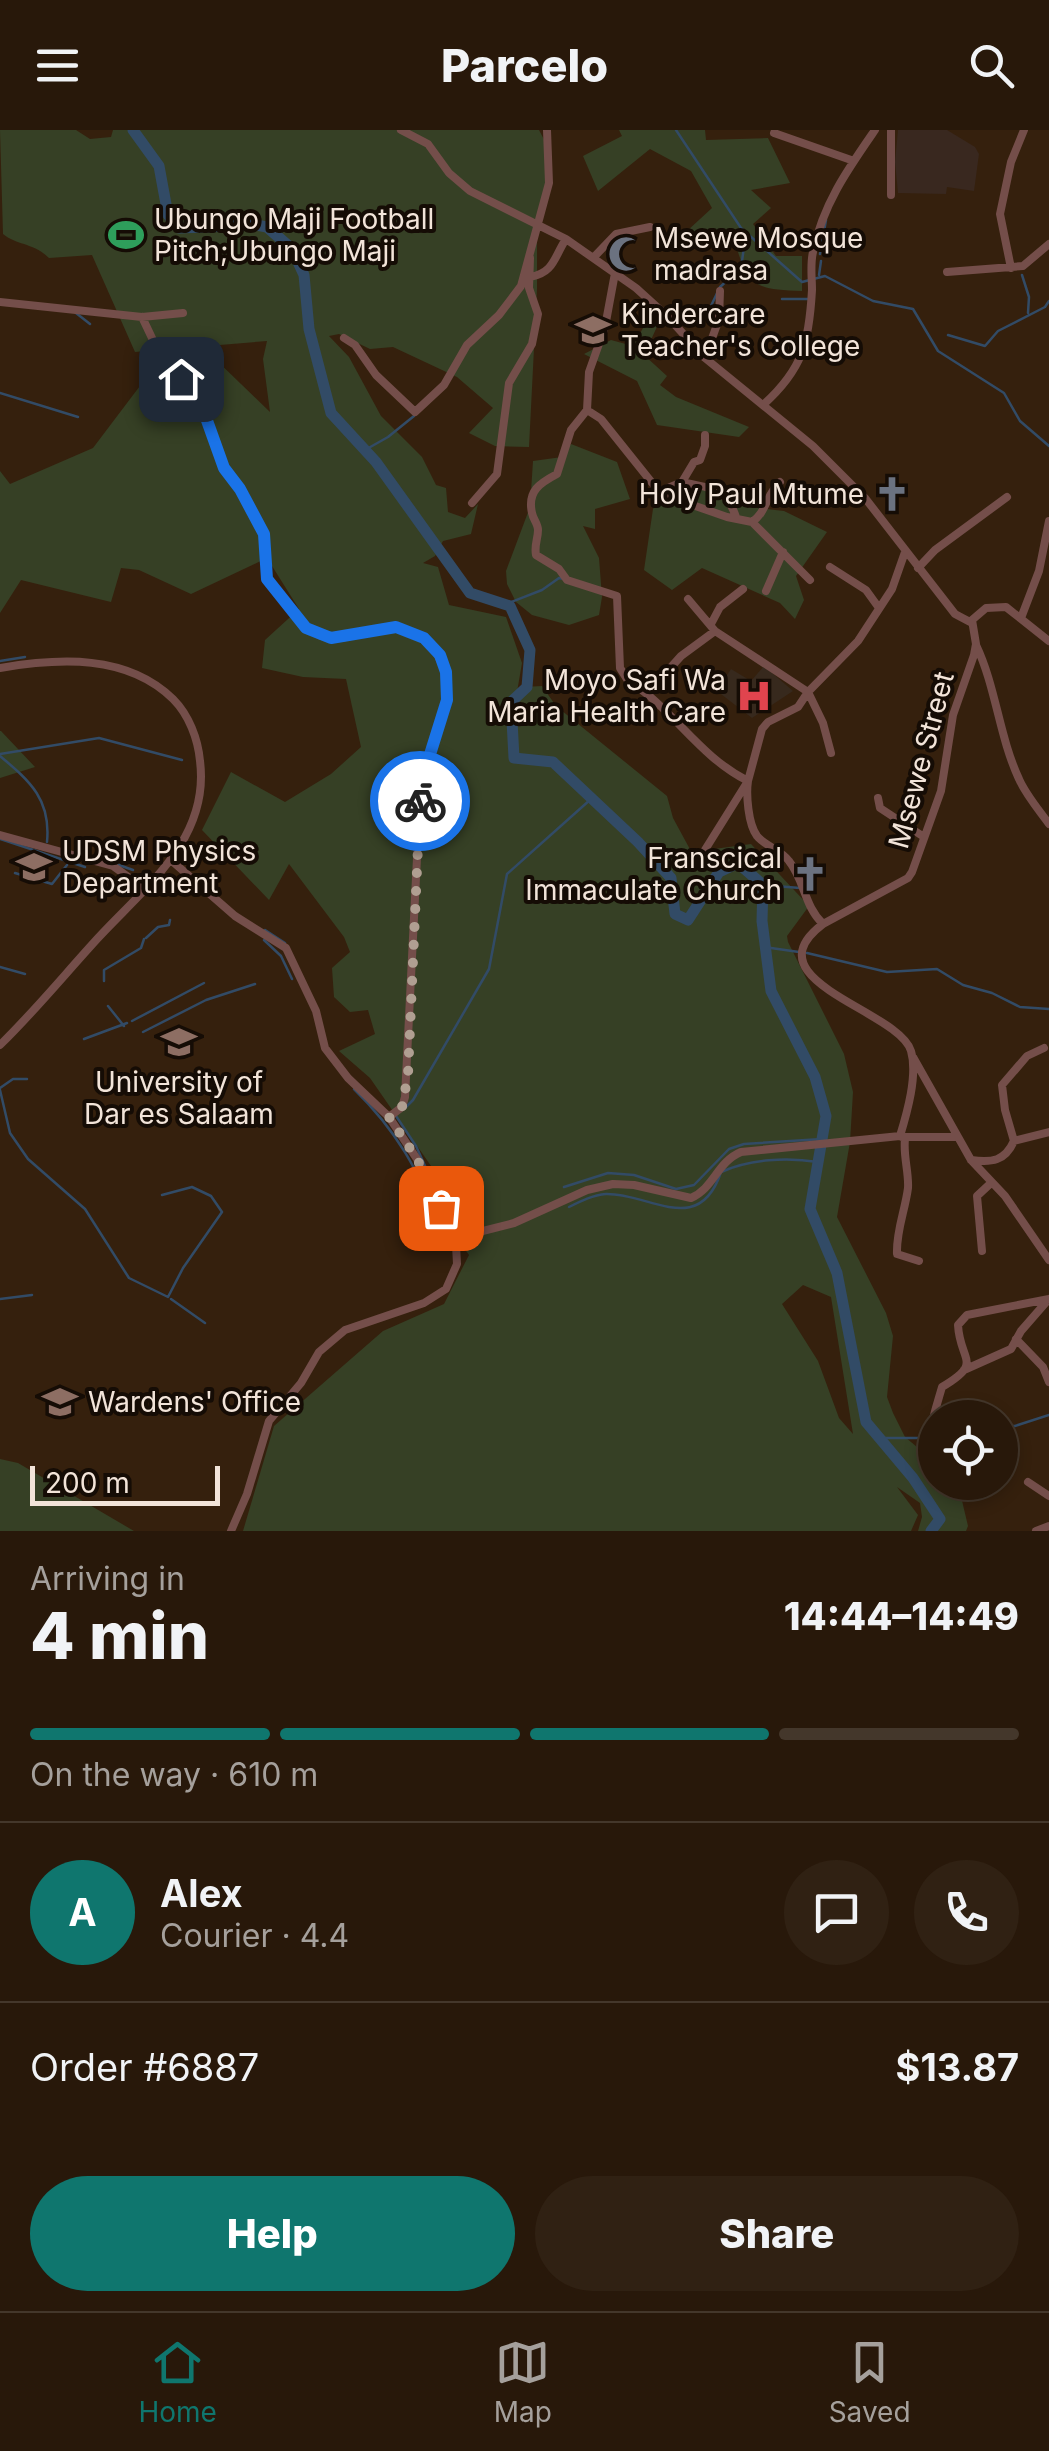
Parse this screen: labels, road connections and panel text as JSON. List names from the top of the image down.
{
  "streets": {
    "street": ["Msewe Street"]
  },
  "places": {
    "sports": ["Ubungo Maji Football Pitch;Ubungo Maji"],
    "mosque": ["Msewe Mosque madrasa"],
    "school or university": [
      "Kindercare Teacher's College",
      "UDSM Physics Department",
      "University of Dar es Salaam",
      "Wardens' Office"
    ],
    "church": ["Holy Paul Mtume", "Franscical Immaculate Church"],
    "hospital": ["Moyo Safi Wa Maria Health Care"]
  },
  "scale_bar": "200 m",
  "page": {
    "header": "Parcelo",
    "scale": "200 m",
    "heading": ["4 min", "Arriving in", "14:44–14:49"],
    "panel": [
      "Alex",
      "Courier · 4.4",
      "Order #6887",
      "$13.87"
    ],
    "bar": "On the way · 610 m",
    "round": "A",
    "buttons": ["Help", "Share"],
    "tabs": ["Home", "Map", "Saved"]
  }
}
